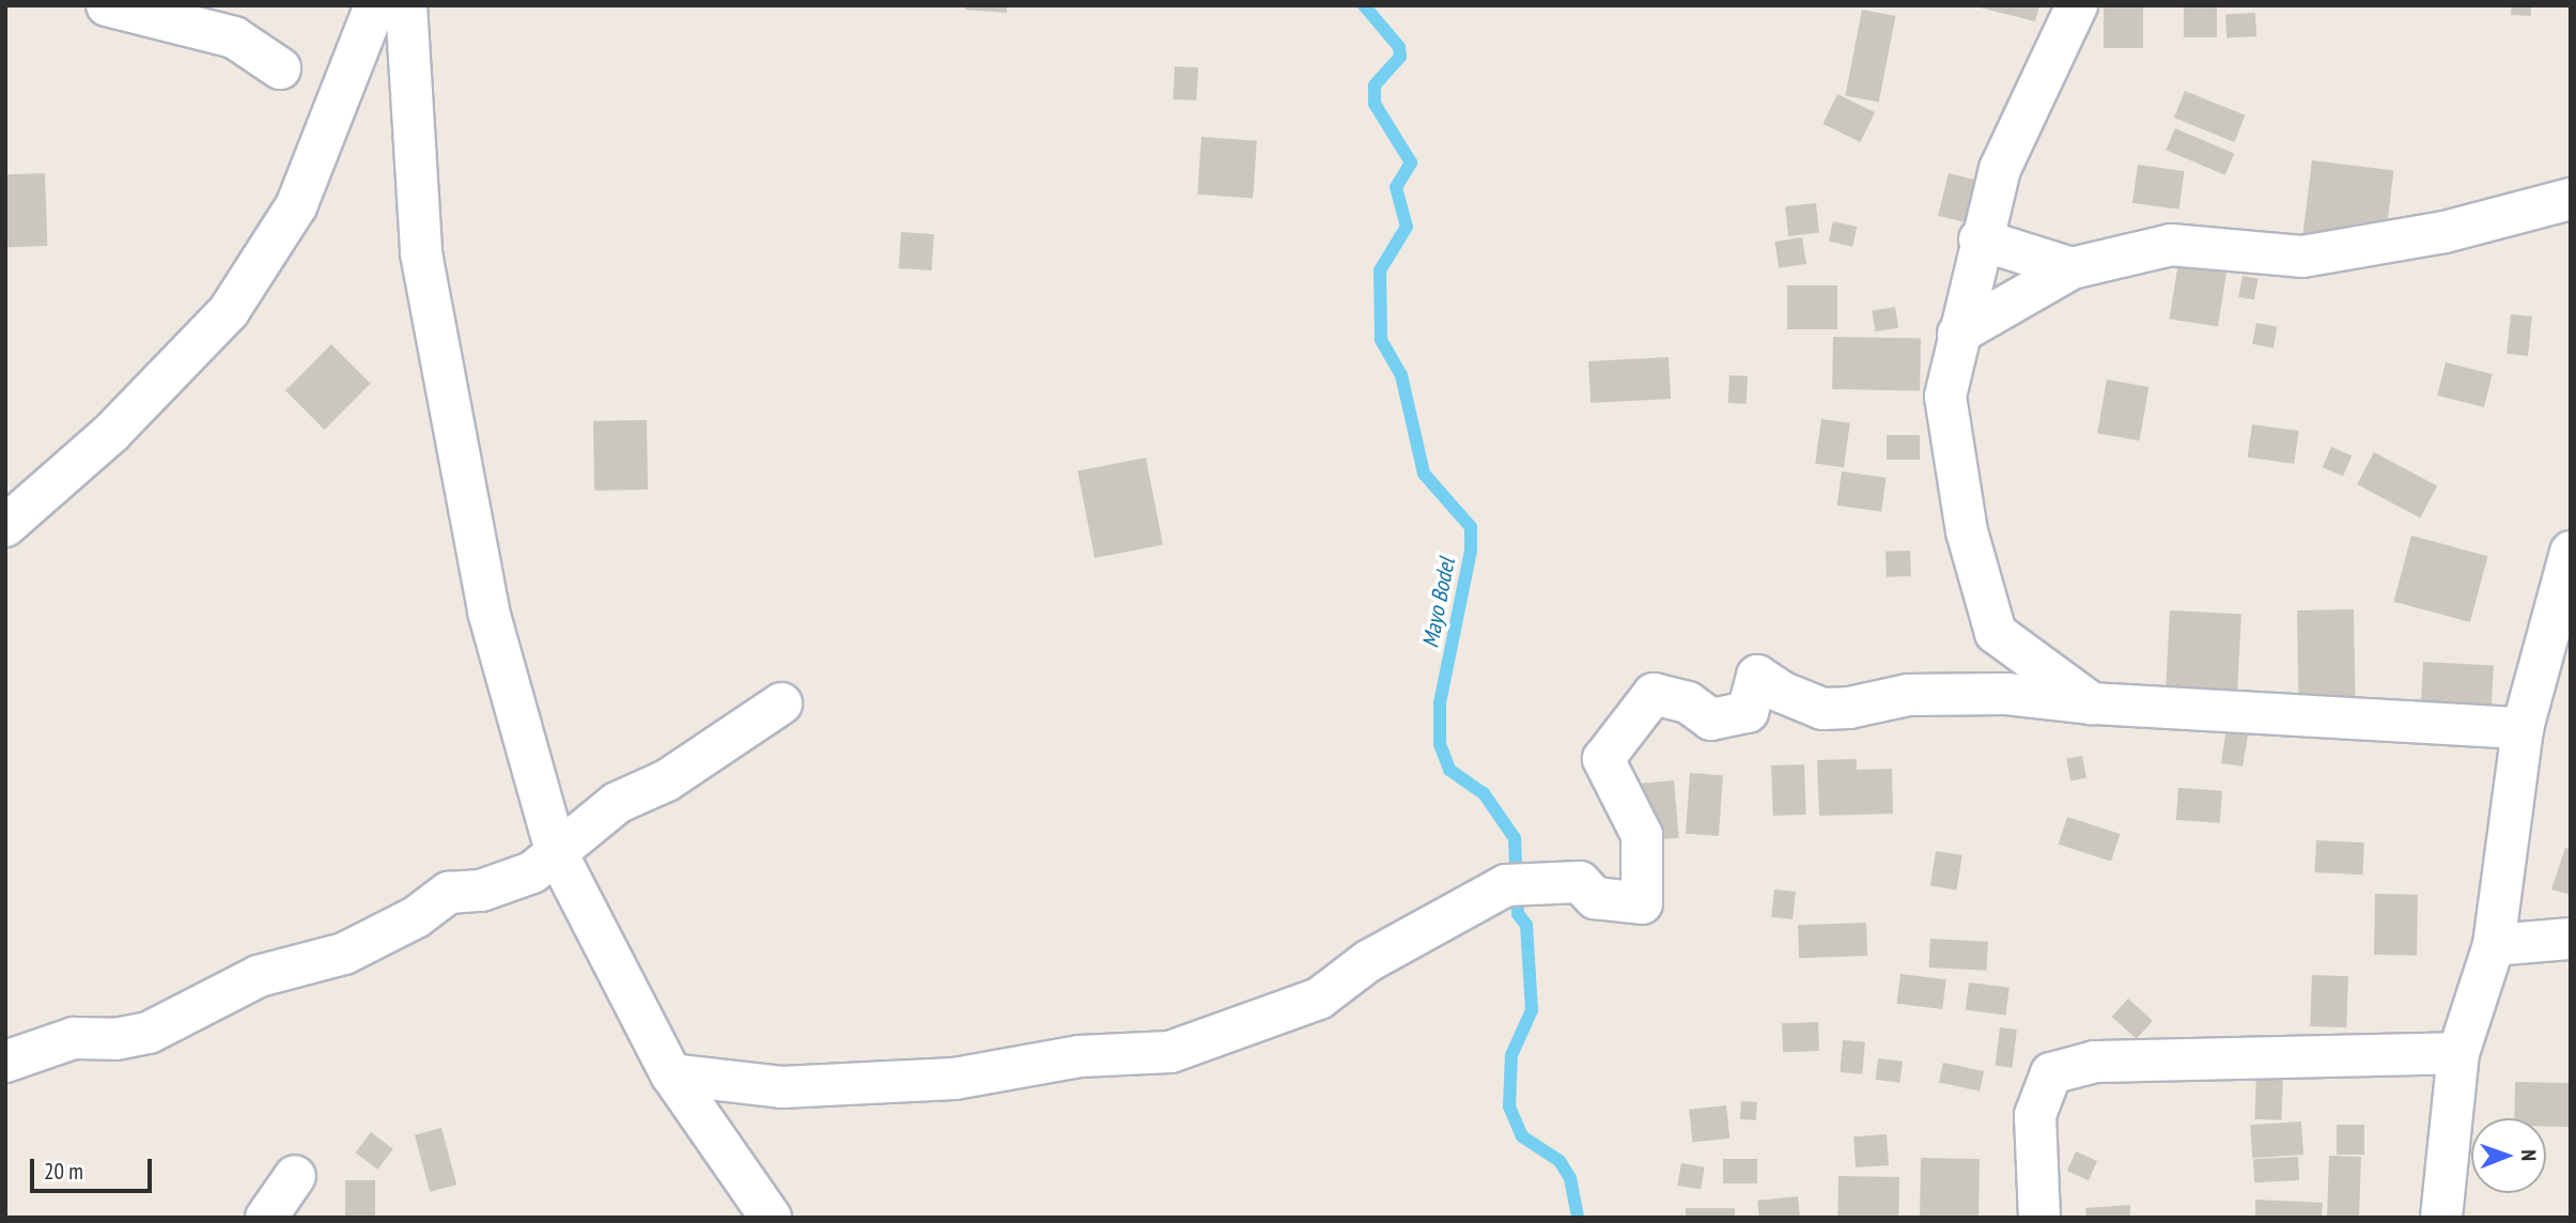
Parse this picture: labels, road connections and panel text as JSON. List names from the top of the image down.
{
  "water": ["Mayo Bodel"],
  "scale_bar": "20 m",
  "north": "right"
}
